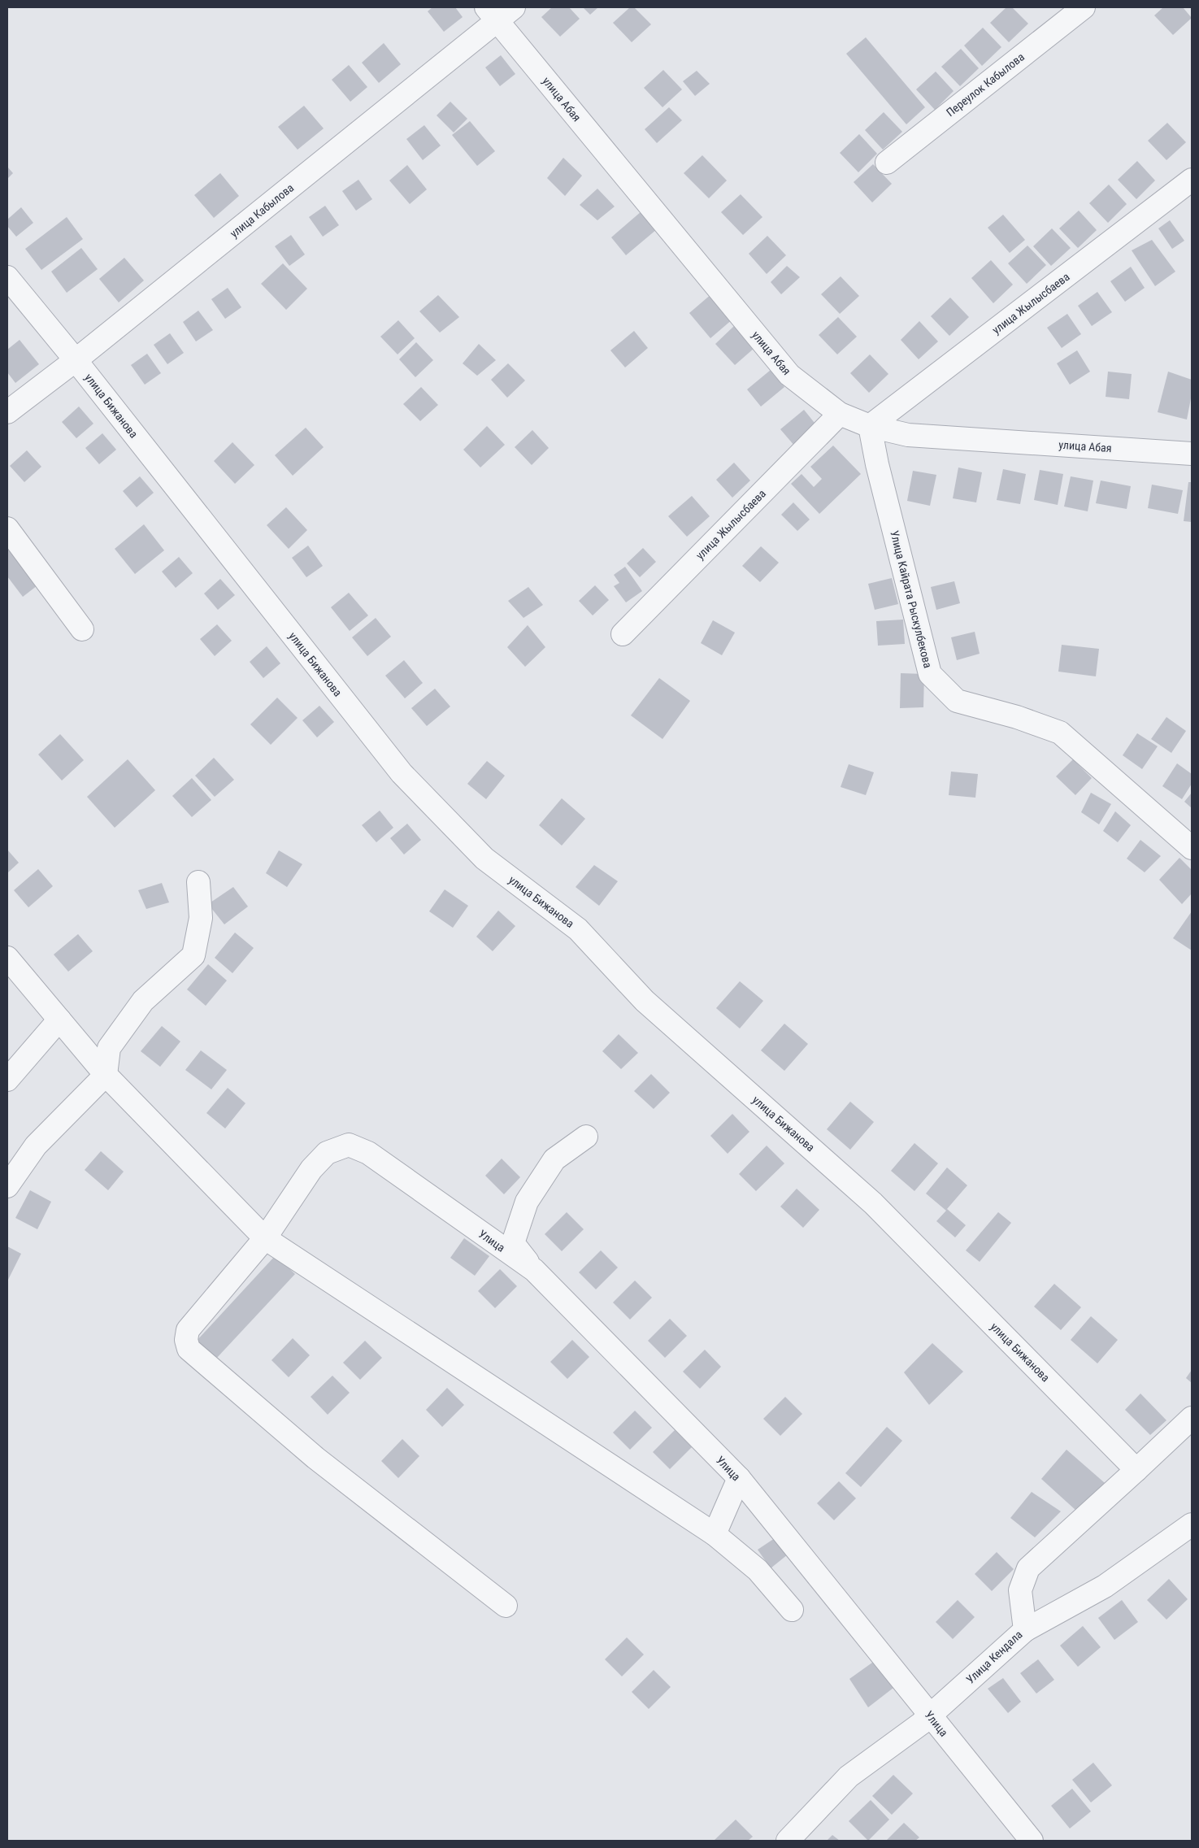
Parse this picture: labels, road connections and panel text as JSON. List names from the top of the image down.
{
  "streets": {
    "street": [
      "Переулок Кабылова",
      "улица Абая",
      "улица Кабылова",
      "улица Жылысбаева",
      "улица Бижанова",
      "Улица Кайрата Рыскулбекова",
      "Улица",
      "Улица Кендала"
    ]
  },
  "crossings": [
    ["улица Абая", "улица Кабылова"],
    ["улица Абая", "улица Жылысбаева"],
    ["улица Абая", "Улица Кайрата Рыскулбекова"],
    ["улица Кабылова", "улица Бижанова"],
    ["улица Жылысбаева", "Улица Кайрата Рыскулбекова"],
    ["улица Бижанова", "Улица Кендала"],
    ["Улица", "Улица Кендала"]
  ]
}
